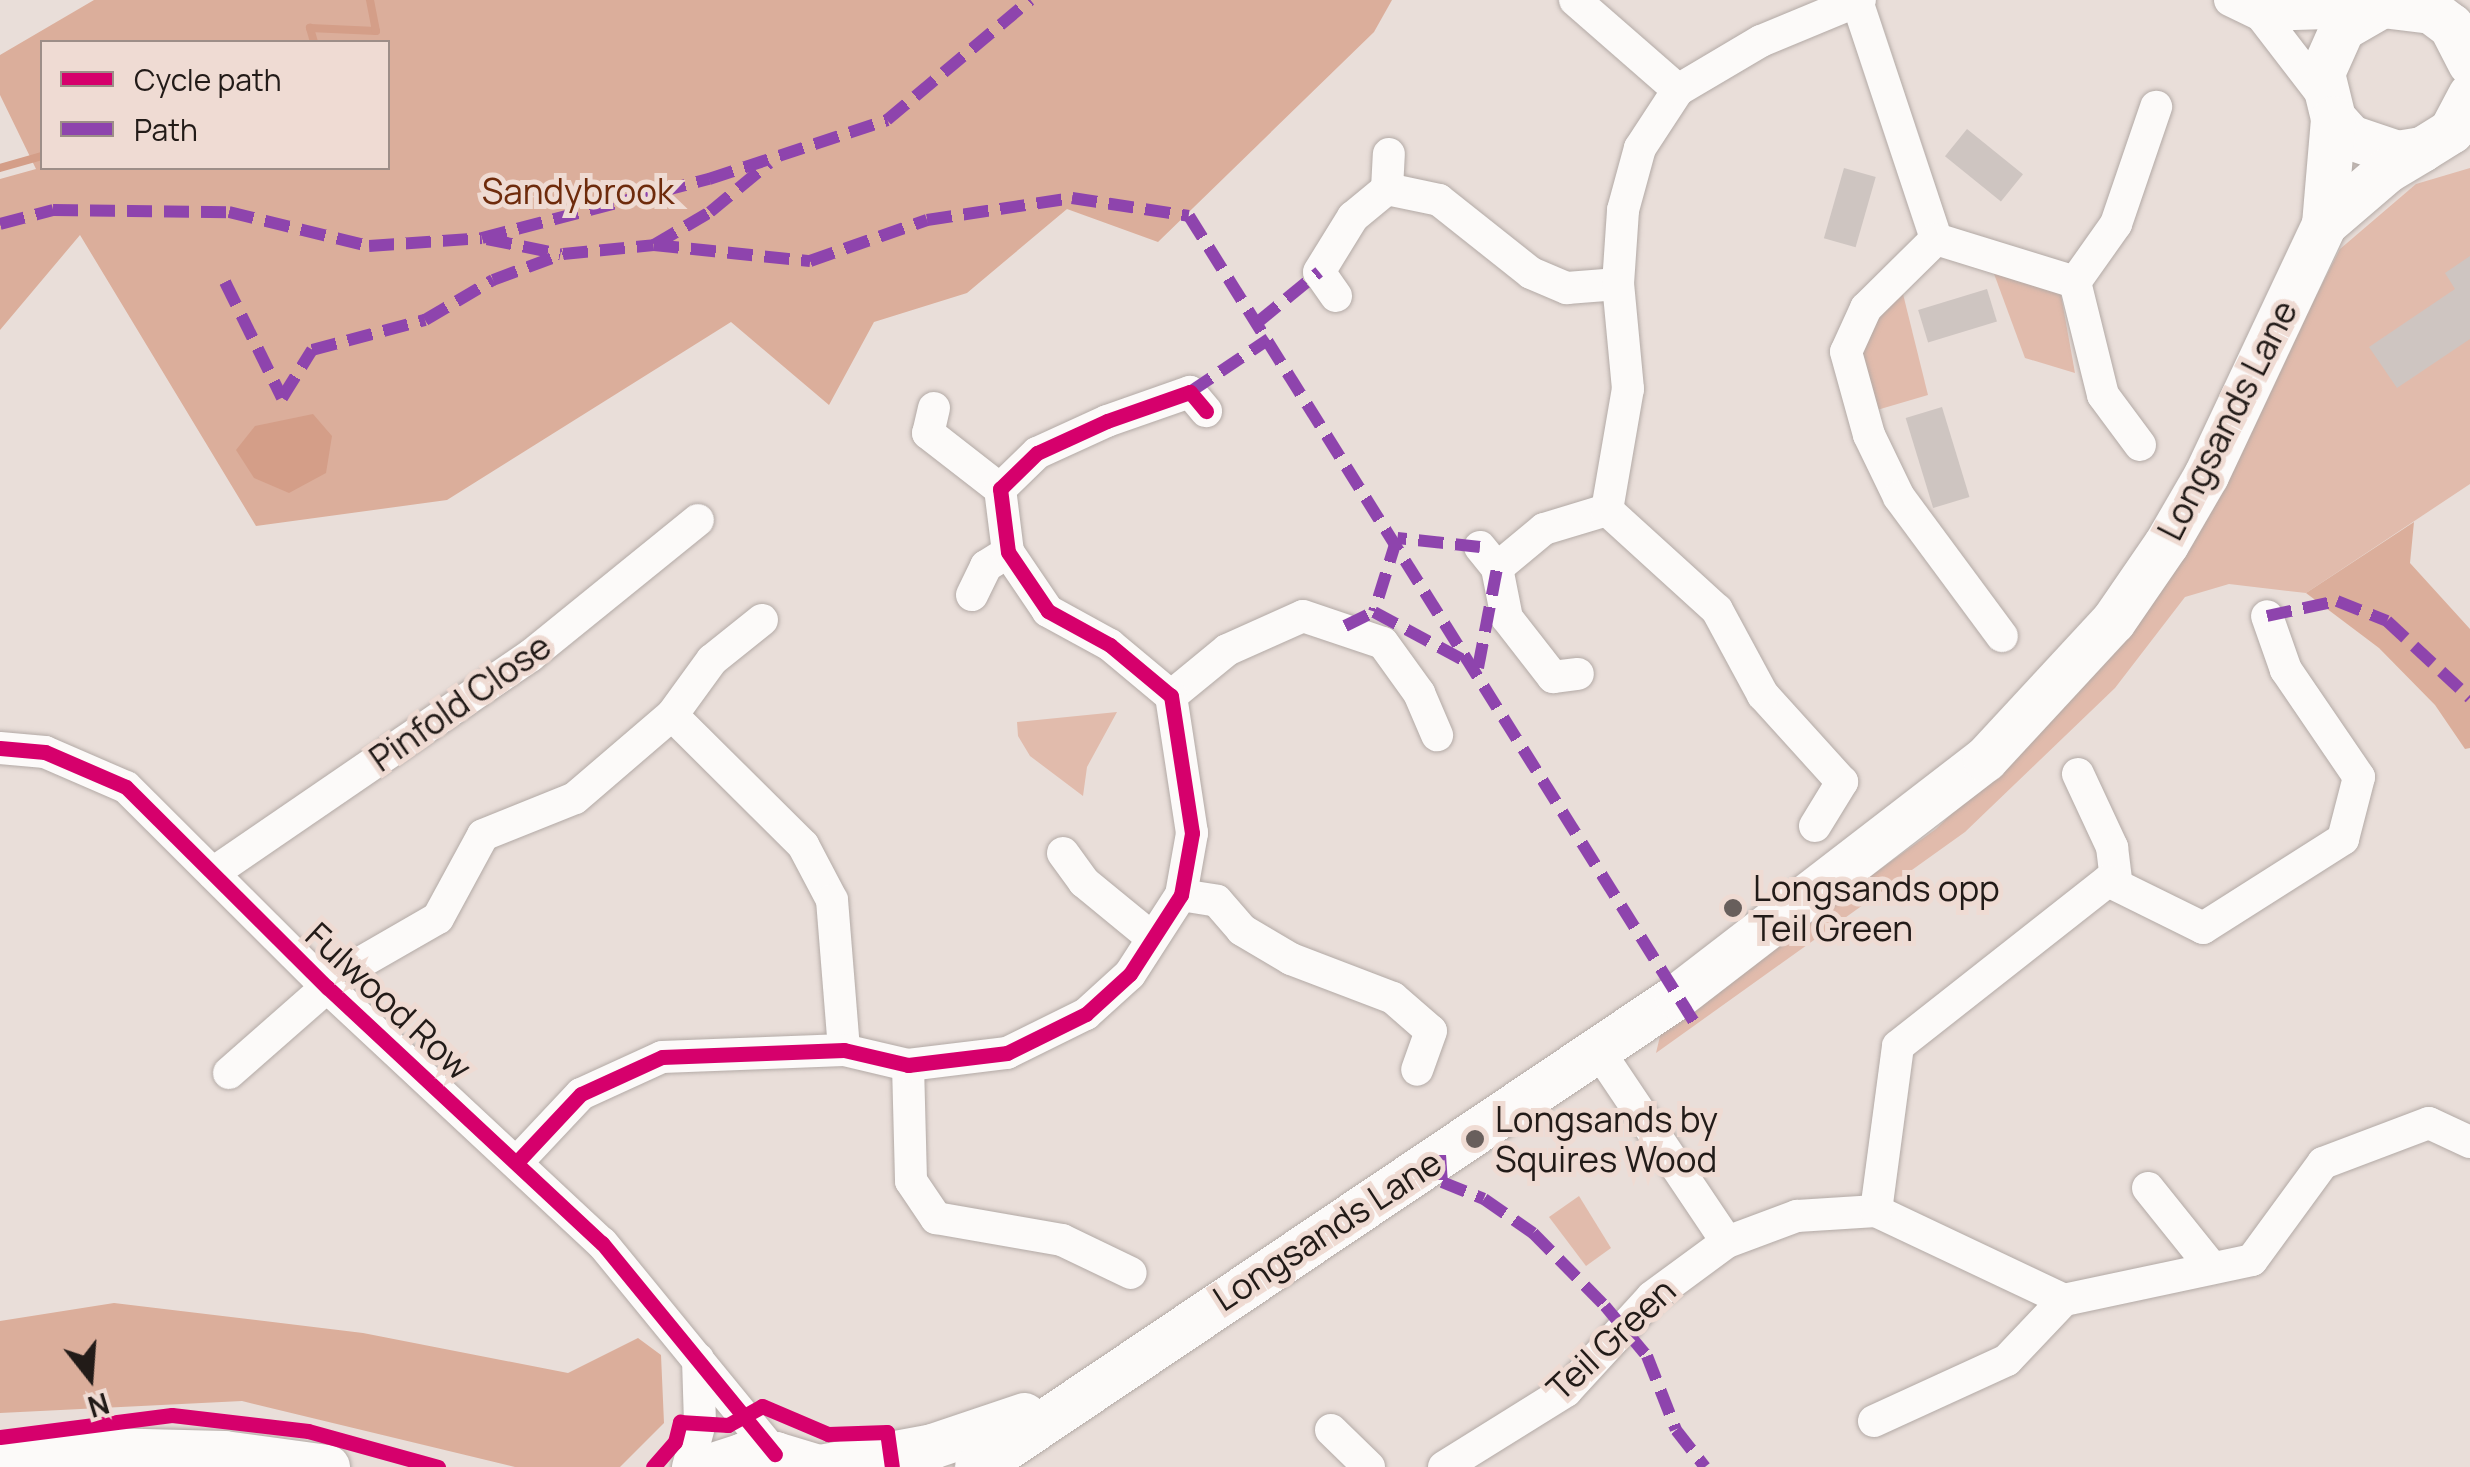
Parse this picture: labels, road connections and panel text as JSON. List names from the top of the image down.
{
  "streets": {
    "main road": ["Longsands Lane"],
    "street": ["Pinfold Close", "Fulwood Row", "Teil Green"]
  },
  "crossings": [
    ["Pinfold Close", "Fulwood Row"]
  ],
  "parks": ["Sandybrook"],
  "places": ["Longsands opp Teil Green", "Longsands by Squires Wood"],
  "legend": ["Cycle path", "Path"],
  "north": "bottom"
}
